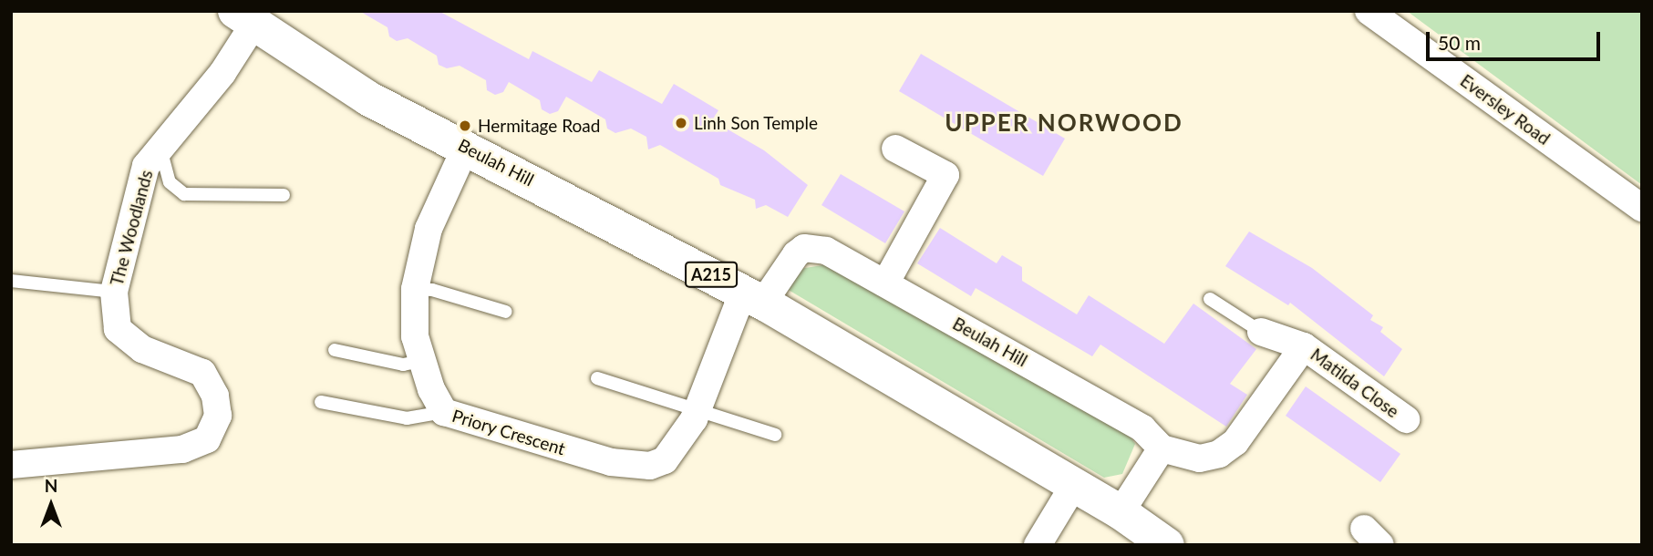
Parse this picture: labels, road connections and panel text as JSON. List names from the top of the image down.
{
  "streets": {
    "main road": ["Beulah Hill", "A215"],
    "street": [
      "Eversley Road",
      "The Woodlands",
      "Matilda Close",
      "Priory Crescent"
    ]
  },
  "crossings": [
    ["Beulah Hill", "The Woodlands"],
    ["Beulah Hill", "Priory Crescent"]
  ],
  "districts": ["UPPER NORWOOD"],
  "places": ["Linh Son Temple", "Hermitage Road"],
  "scale_bar": "50 m",
  "north": "top"
}
